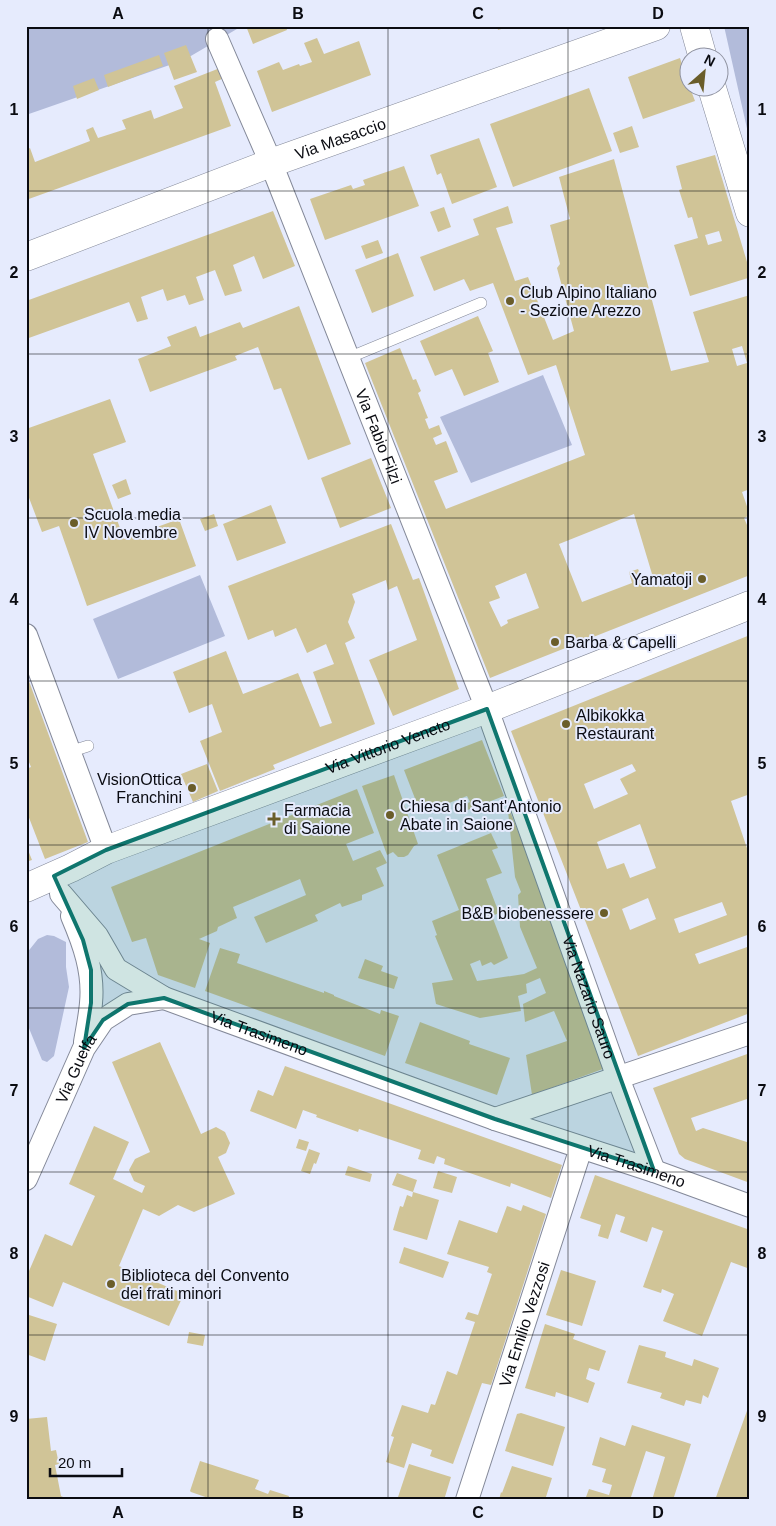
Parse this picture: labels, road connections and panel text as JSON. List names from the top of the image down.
{
  "streets": {
    "main road": ["Via Masaccio", "Via Vittorio Veneto"],
    "street": [
      "Via Fabio Filzi",
      "Via Nazario Sauro",
      "Via Trasimeno",
      "Via Guelfa",
      "Via Emilio Vezzosi"
    ]
  },
  "crossings": [
    ["Via Masaccio", "Via Fabio Filzi"],
    ["Via Fabio Filzi", "Via Vittorio Veneto"],
    ["Via Fabio Filzi", "Via Nazario Sauro"],
    ["Via Vittorio Veneto", "Via Nazario Sauro"],
    ["Via Vittorio Veneto", "Via Trasimeno"],
    ["Via Nazario Sauro", "Via Trasimeno"],
    ["Via Trasimeno", "Via Guelfa"],
    ["Via Trasimeno", "Via Emilio Vezzosi"]
  ],
  "places": {
    "other": [
      "Club Alpino Italiano - Sezione Arezzo",
      "Scuola media IV Novembre",
      "Yamatoji",
      "Barba & Capelli",
      "Albikokka Restaurant",
      "VisionOttica Franchini",
      "Chiesa di Sant'Antonio Abate in Saione",
      "B&B biobenessere",
      "Biblioteca del Convento dei frati minori"
    ],
    "health": ["Farmacia di Saione"]
  },
  "scale_bar": "20 m",
  "north": "top right",
  "grid": {
    "columns": [
      "A",
      "B",
      "C",
      "D"
    ],
    "rows": [
      "1",
      "2",
      "3",
      "4",
      "5",
      "6",
      "7",
      "8",
      "9"
    ]
  }
}
